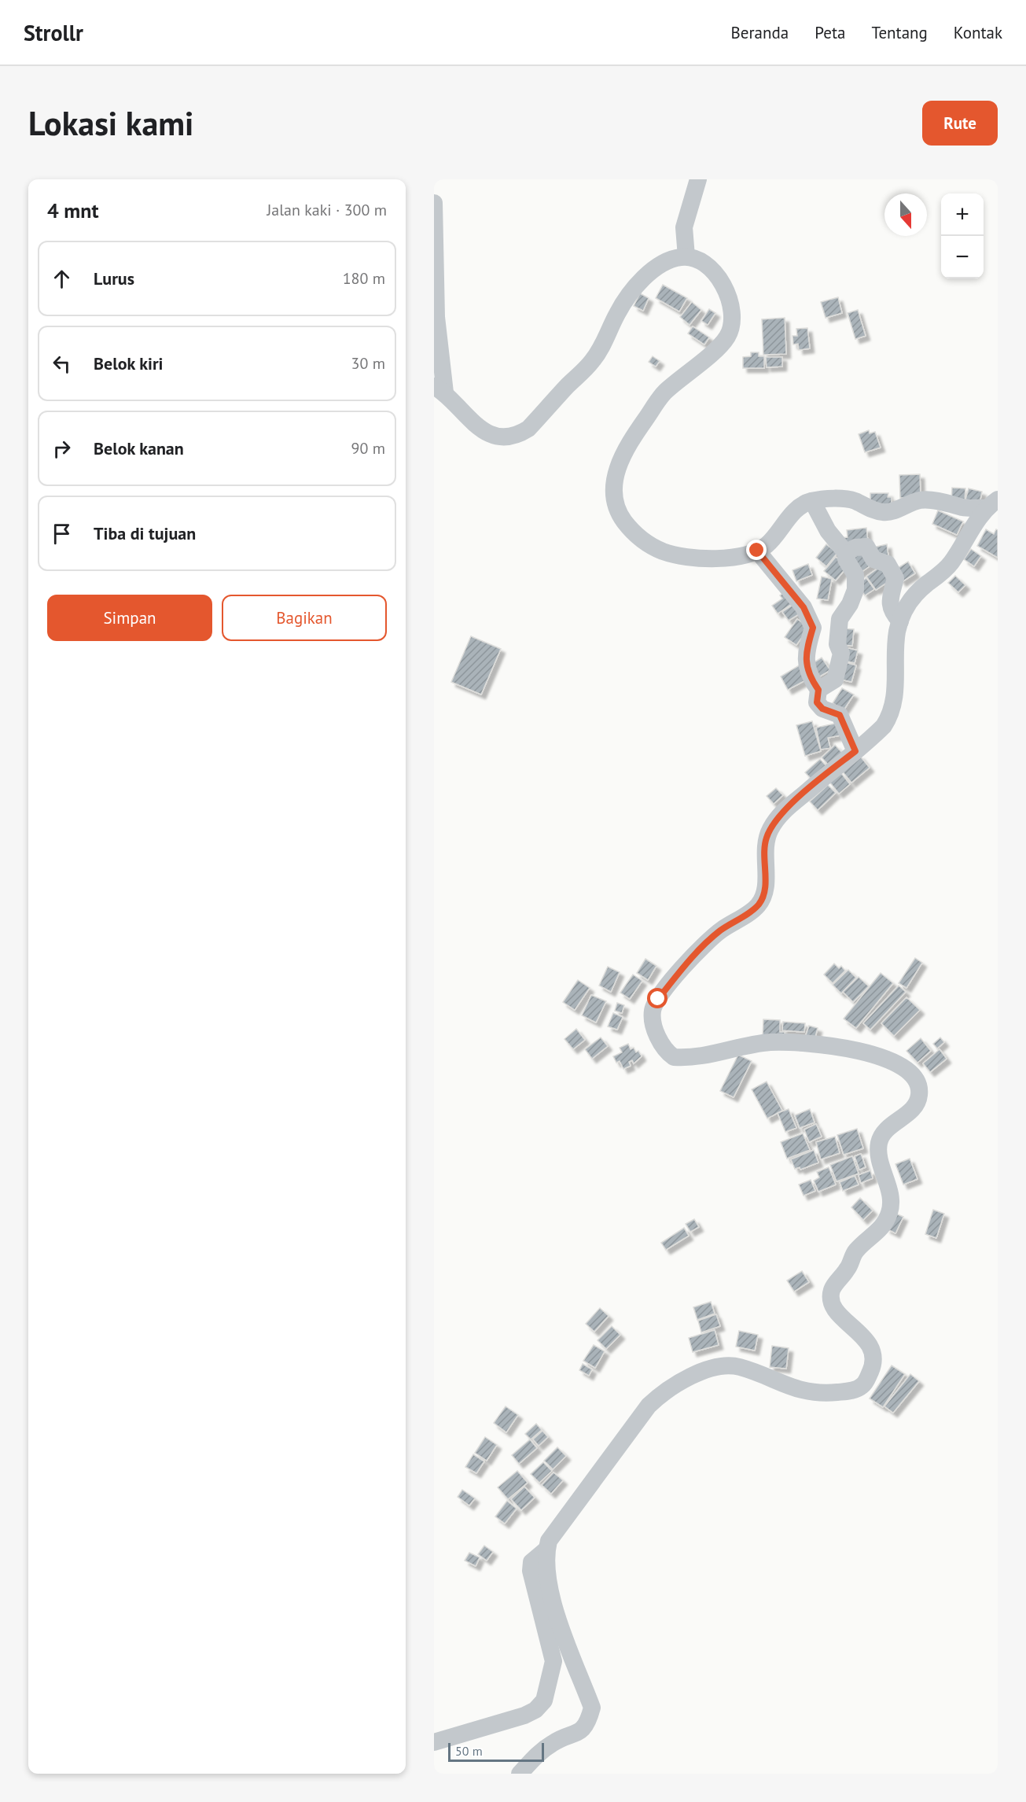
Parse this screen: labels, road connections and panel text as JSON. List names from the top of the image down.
{
  "scale_bar": "50 m",
  "north": "bottom",
  "page": {
    "header": "Strollr",
    "nav": [
      "Beranda",
      "Peta",
      "Tentang",
      "Kontak"
    ],
    "buttons": [
      "Rute",
      ["Simpan", "Bagikan"]
    ],
    "title": "Lokasi kami",
    "heading": ["4 mnt", "Jalan kaki · 300 m"],
    "map_buttons": ["+", "−"],
    "list": [
      ["Lurus", "180 m"],
      ["Belok kiri", "30 m"],
      ["Belok kanan", "90 m"],
      "Tiba di tujuan"
    ],
    "scale": "50 m"
  }
}
